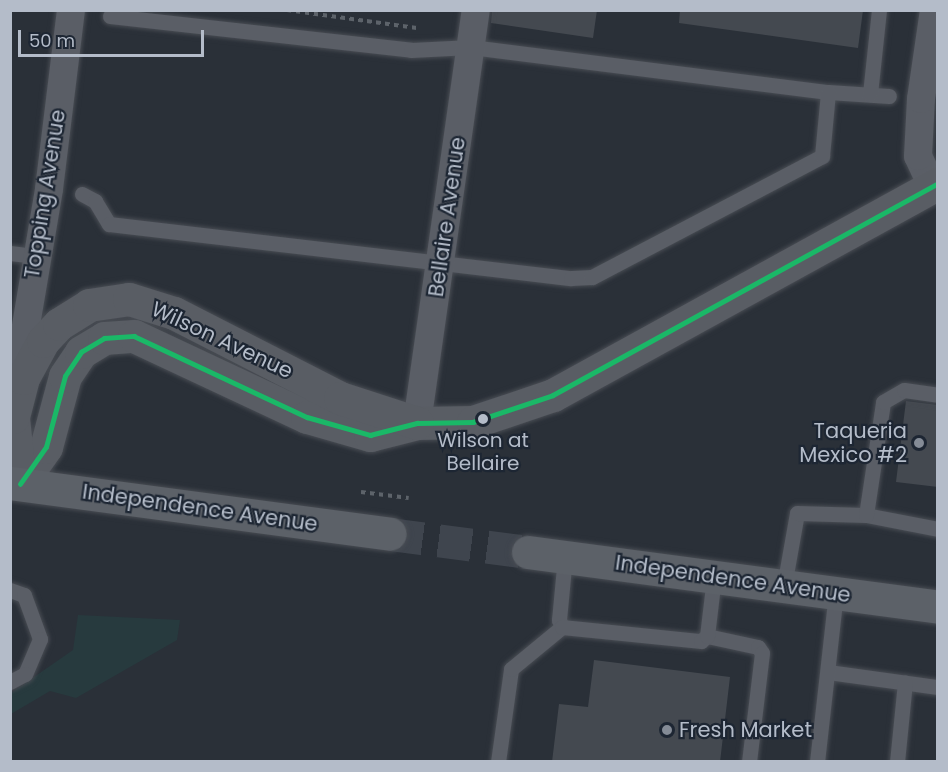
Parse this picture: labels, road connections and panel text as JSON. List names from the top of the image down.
{
  "streets": {
    "main road": ["Wilson Avenue", "Independence Avenue"],
    "street": ["Topping Avenue", "Bellaire Avenue"]
  },
  "crossings": [
    ["Topping Avenue", "Wilson Avenue"],
    ["Bellaire Avenue", "Wilson Avenue"],
    ["Wilson Avenue", "Independence Avenue"]
  ],
  "places": ["Wilson at Bellaire", "Taqueria Mexico #2", "Fresh Market"],
  "scale_bar": "50 m"
}
